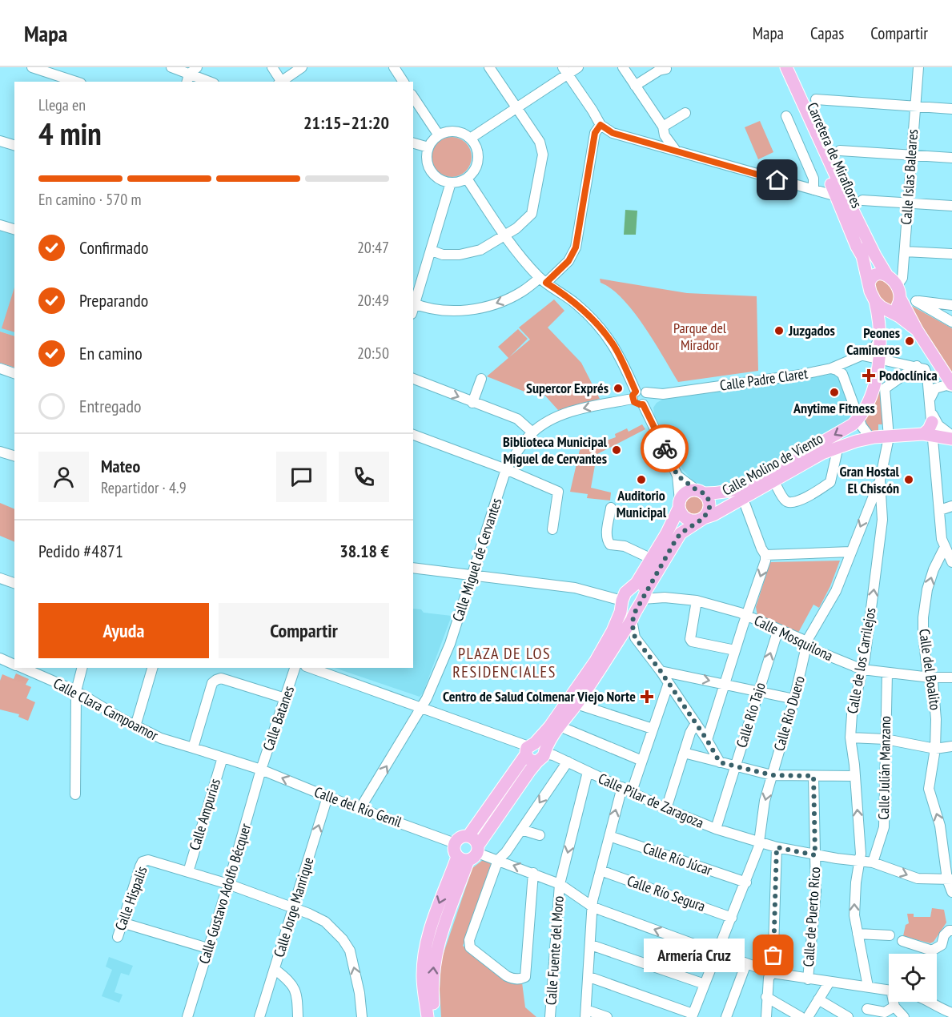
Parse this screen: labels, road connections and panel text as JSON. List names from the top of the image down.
{
  "streets": {
    "main road": ["Carretera de Miraflores", "Calle Molino de Viento"],
    "street": [
      "Calle Islas Baleares",
      "Calle Padre Claret",
      "Calle Miguel de Cervantes",
      "Calle Mosquilona",
      "Calle de los Carrilejos",
      "Calle del Boalito",
      "Calle Clara Campoamor",
      "Calle Río Duero",
      "Calle Río Tajo",
      "Calle Batanes",
      "Calle Julián Manzano",
      "Calle Pilar de Zaragoza",
      "Calle del Río Genil",
      "Calle Ampurias",
      "Calle Río Júcar",
      "Calle Gustavo Adolfo Bécquer",
      "Calle Río Segura",
      "Calle Hispalis",
      "Calle Jorge Manrique",
      "Calle de Puerto Rico",
      "Calle Fuente del Moro"
    ]
  },
  "crossings": [
    ["Carretera de Miraflores", "Calle Islas Baleares"],
    ["Carretera de Miraflores", "Calle Molino de Viento"],
    ["Calle Islas Baleares", "Calle Molino de Viento"],
    ["Calle Padre Claret", "Calle Molino de Viento"],
    ["Calle Padre Claret", "Calle Miguel de Cervantes"],
    ["Calle Molino de Viento", "Calle Mosquilona"],
    ["Calle Molino de Viento", "Calle de los Carrilejos"],
    ["Calle Miguel de Cervantes", "Calle Pilar de Zaragoza"],
    ["Calle Miguel de Cervantes", "Calle del Río Genil"],
    ["Calle Mosquilona", "Calle de los Carrilejos"],
    ["Calle Mosquilona", "Calle del Boalito"],
    ["Calle Mosquilona", "Calle Río Duero"],
    ["Calle Mosquilona", "Calle Río Tajo"],
    ["Calle Mosquilona", "Calle Julián Manzano"],
    ["Calle de los Carrilejos", "Calle Río Duero"],
    ["Calle de los Carrilejos", "Calle Pilar de Zaragoza"],
    ["Calle del Boalito", "Calle Pilar de Zaragoza"],
    ["Calle Clara Campoamor", "Calle del Río Genil"],
    ["Calle Clara Campoamor", "Calle Ampurias"],
    ["Calle Río Duero", "Calle Pilar de Zaragoza"],
    ["Calle Río Duero", "Calle Río Júcar"],
    ["Calle Río Duero", "Calle Río Segura"],
    ["Calle Río Tajo", "Calle Pilar de Zaragoza"],
    ["Calle Batanes", "Calle del Río Genil"],
    ["Calle Batanes", "Calle Gustavo Adolfo Bécquer"],
    ["Calle Julián Manzano", "Calle Pilar de Zaragoza"],
    ["Calle Pilar de Zaragoza", "Calle de Puerto Rico"],
    ["Calle Pilar de Zaragoza", "Calle Fuente del Moro"],
    ["Calle del Río Genil", "Calle Ampurias"],
    ["Calle del Río Genil", "Calle Gustavo Adolfo Bécquer"],
    ["Calle del Río Genil", "Calle Jorge Manrique"],
    ["Calle Ampurias", "Calle Hispalis"],
    ["Calle Gustavo Adolfo Bécquer", "Calle Hispalis"],
    ["Calle Hispalis", "Calle Jorge Manrique"]
  ],
  "one_way": ["Calle del Boalito", "Calle Jorge Manrique"],
  "districts": ["PLAZA DE LOS RESIDENCIALES"],
  "parks": ["Parque del Mirador"],
  "places": {
    "other": [
      "Juzgados",
      "Peones Camineros",
      "Supercor Exprés",
      "Anytime Fitness",
      "Biblioteca Municipal Miguel de Cervantes",
      "Auditorio Municipal",
      "Gran Hostal El Chiscón",
      "Armería Cruz"
    ],
    "health": ["Podoclínica", "Centro de Salud Colmenar Viejo Norte"]
  },
  "page": {
    "header": "Mapa",
    "nav": ["Mapa", "Capas", "Compartir"],
    "heading": ["4 min", "Llega en", "21:15–21:20"],
    "panel": [
      "Mateo",
      "Repartidor · 4.9",
      "Pedido #4871",
      "38.18 €"
    ],
    "bar": "En camino · 570 m",
    "list": [
      ["Confirmado", "20:47"],
      ["Preparando", "20:49"],
      ["En camino", "20:50"],
      "Entregado"
    ],
    "buttons": ["Ayuda", "Compartir"],
    "bubble": "Armería Cruz"
  }
}
